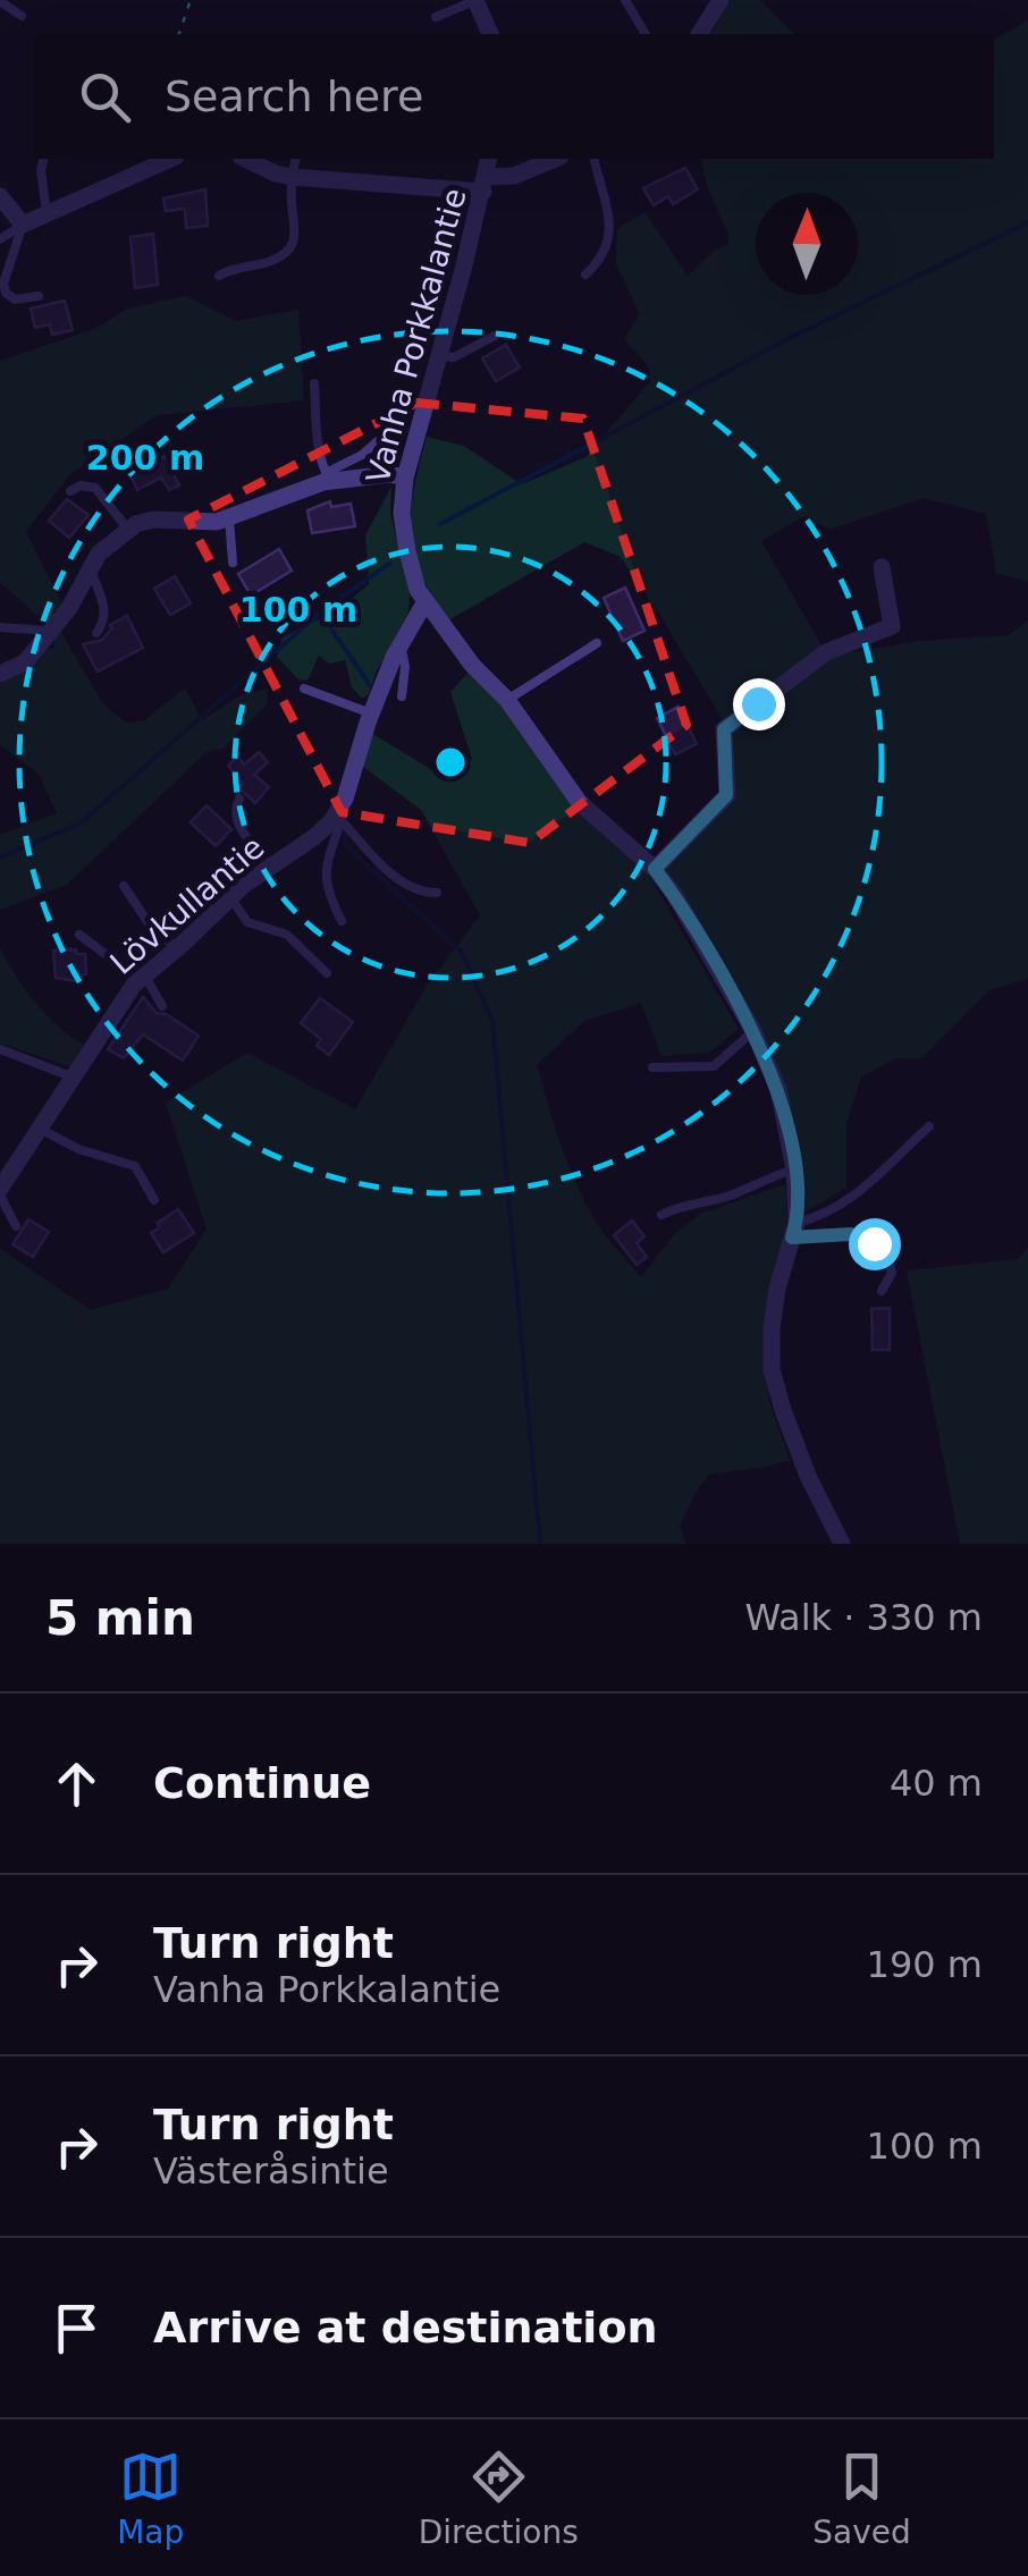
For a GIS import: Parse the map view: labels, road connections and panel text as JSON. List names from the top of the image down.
{
  "streets": {
    "street": ["Vanha Porkkalantie", "Lövkullantie"]
  },
  "crossings": [
    ["Vanha Porkkalantie", "Lövkullantie"]
  ],
  "north": "top",
  "page": {
    "search": "Search here",
    "heading": ["5 min", "Walk · 330 m"],
    "list": [
      ["Continue", "40 m"],
      ["Turn right", "Vanha Porkkalantie", "190 m"],
      ["Turn right", "Västeråsintie", "100 m"],
      "Arrive at destination"
    ],
    "nav": ["Map", "Directions", "Saved"]
  },
  "rings": ["200 m", "100 m"]
}
